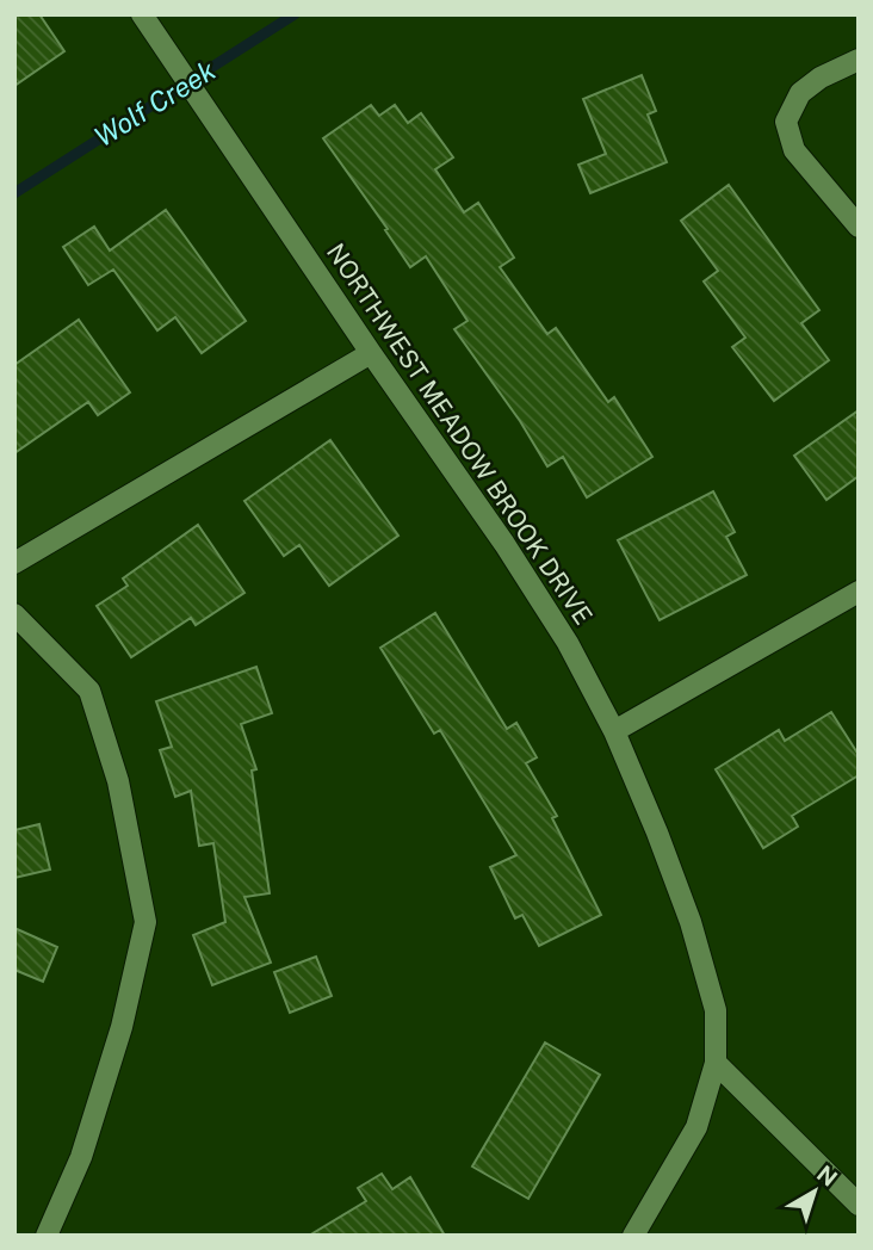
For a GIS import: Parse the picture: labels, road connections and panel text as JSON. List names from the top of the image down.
{
  "streets": {
    "street": ["NORTHWEST MEADOW BROOK DRIVE"]
  },
  "water": ["Wolf Creek"],
  "north": "top right"
}
